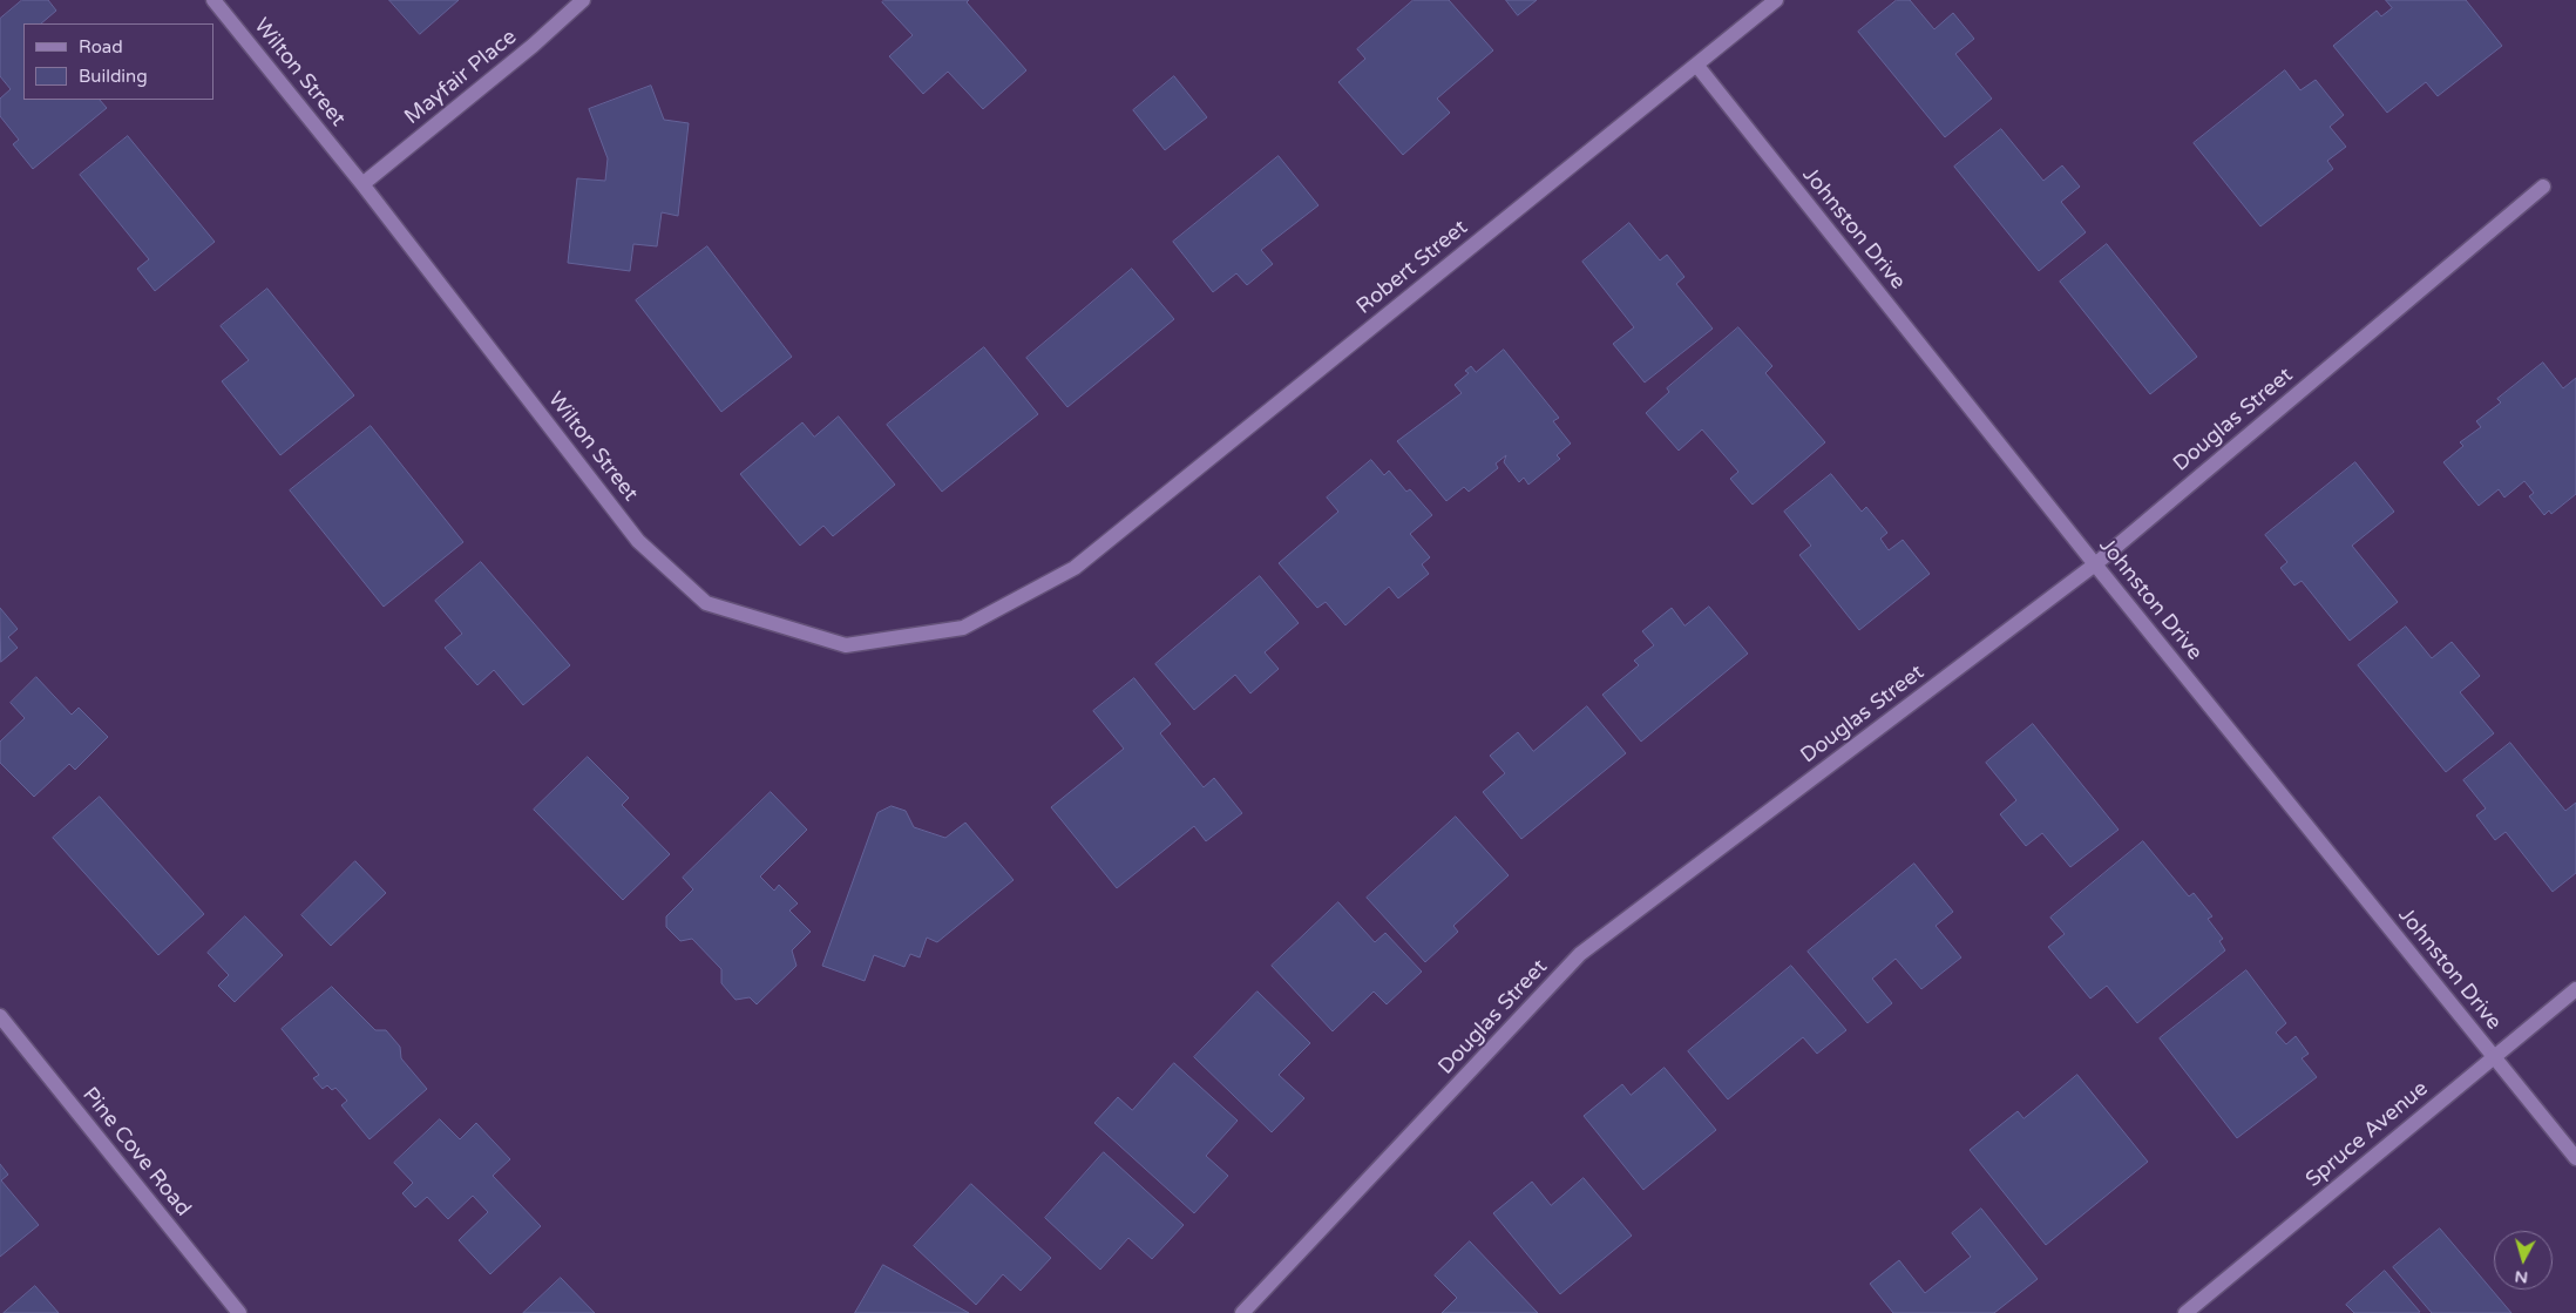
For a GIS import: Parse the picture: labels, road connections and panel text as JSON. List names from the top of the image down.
{
  "streets": {
    "street": [
      "Wilton Street",
      "Mayfair Place",
      "Johnston Drive",
      "Robert Street",
      "Douglas Street",
      "Spruce Avenue",
      "Pine Cove Road"
    ]
  },
  "crossings": [
    ["Wilton Street", "Mayfair Place"],
    ["Wilton Street", "Robert Street"],
    ["Johnston Drive", "Robert Street"],
    ["Johnston Drive", "Douglas Street"],
    ["Johnston Drive", "Spruce Avenue"]
  ],
  "legend": ["Road", "Building"],
  "north": "bottom"
}
